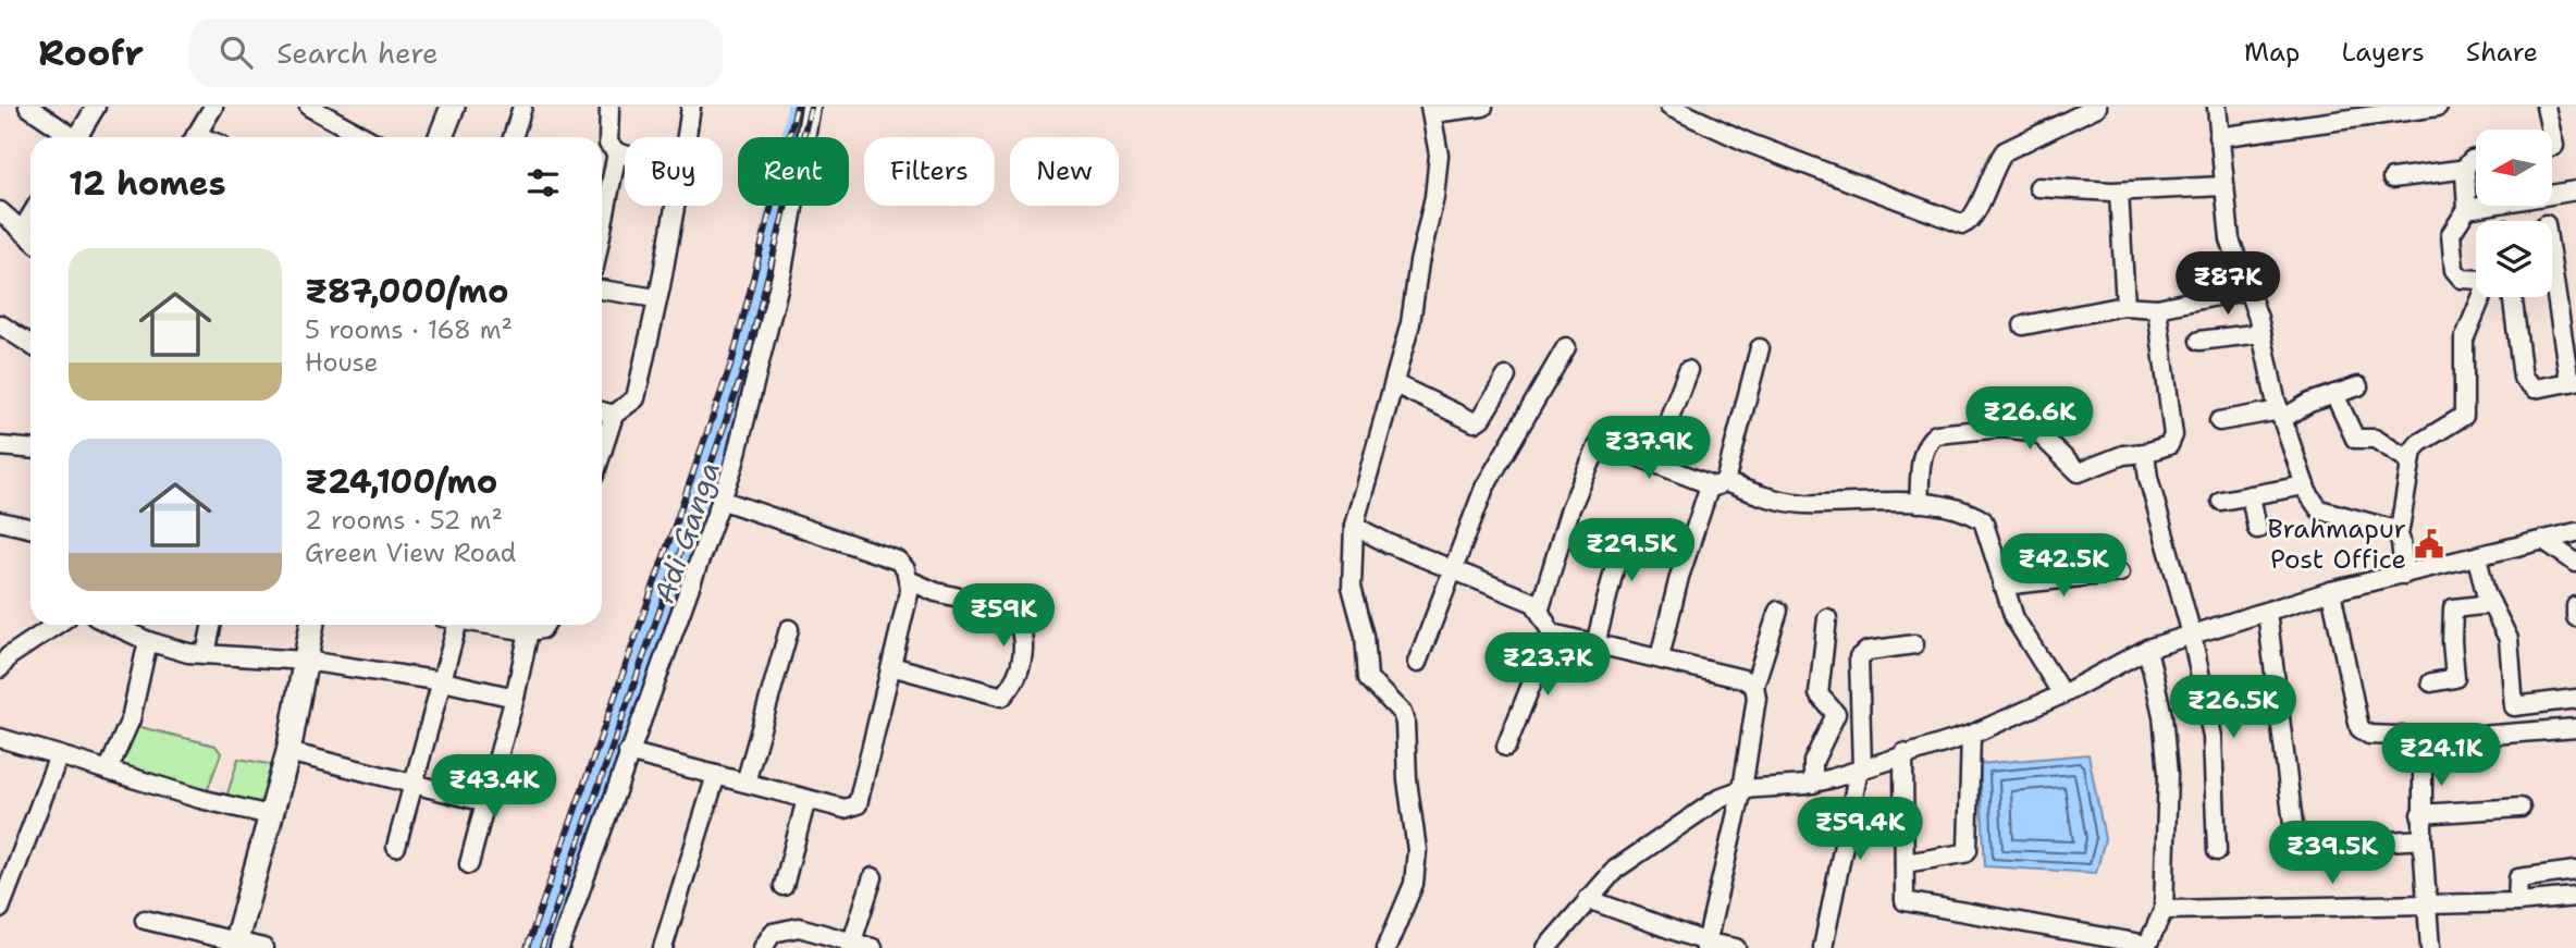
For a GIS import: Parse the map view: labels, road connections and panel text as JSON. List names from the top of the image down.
{
  "water": ["Adi Ganga"],
  "places": {
    "public building": ["Brahmapur Post Office"]
  },
  "north": "left",
  "page": {
    "header": "Roofr",
    "search": "Search here",
    "nav": ["Map", "Layers", "Share"],
    "chip": [
      "Buy",
      "Rent",
      "Filters",
      "New"
    ],
    "heading": "12 homes",
    "list": [
      {
        "name": "₹87,000/mo",
        "note": "5 rooms · 168 m² · House"
      },
      {
        "name": "₹24,100/mo",
        "note": "2 rooms · 52 m² · Green View Road"
      }
    ],
    "price": [
      "₹87K",
      "₹26.6K",
      "₹37.9K",
      "₹29.5K",
      "₹42.5K",
      "₹59K",
      "₹23.7K",
      "₹26.5K",
      "₹24.1K",
      "₹43.4K",
      "₹59.4K",
      "₹39.5K"
    ]
  }
}
